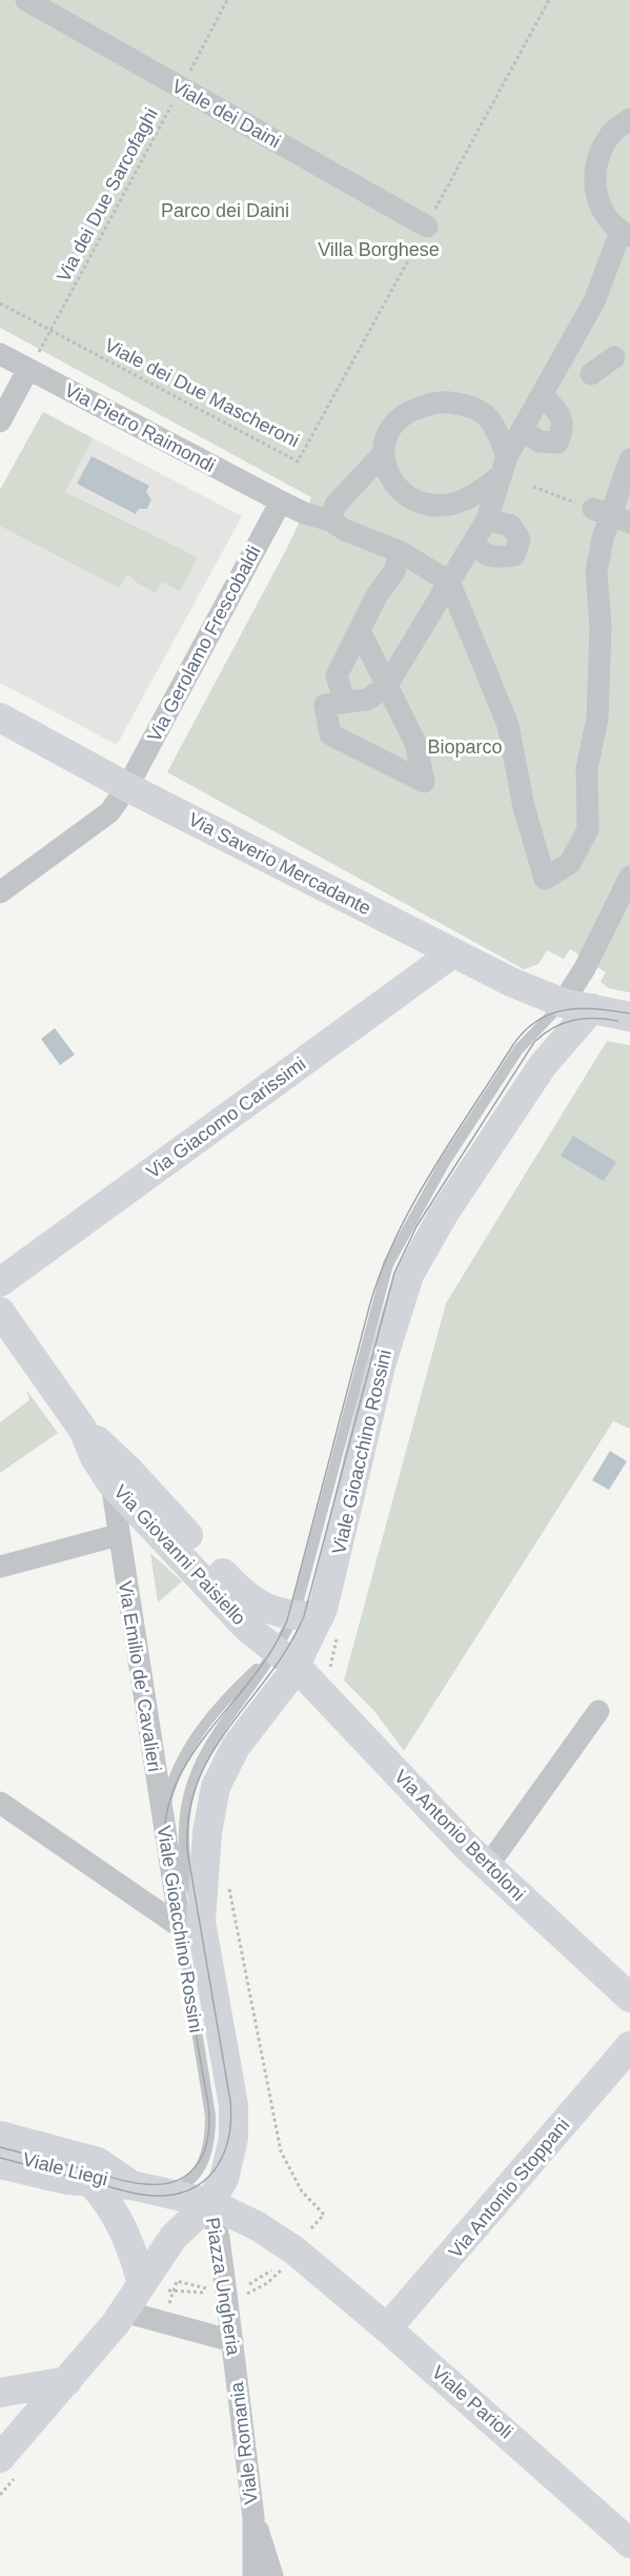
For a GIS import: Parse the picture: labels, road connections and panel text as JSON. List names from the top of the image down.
{
  "streets": {
    "street": [
      "Viale dei Daini",
      "Via Pietro Raimondi",
      "Via Gerolamo Frescobaldi",
      "Via Saverio Mercadante",
      "Via Giacomo Carissimi",
      "Viale Gioacchino Rossini",
      "Via Giovanni Paisiello",
      "Via Emilio de' Cavalieri",
      "Via Antonio Bertoloni",
      "Viale Liegi",
      "Via Antonio Stoppani",
      "Piazza Ungheria",
      "Viale Parioli",
      "Viale Romania"
    ],
    "path": ["Via dei Due Sarcofaghi", "Viale dei Due Mascheroni"]
  },
  "crossings": [
    ["Viale dei Daini", "Via dei Due Sarcofaghi"],
    ["Viale dei Daini", "Viale dei Due Mascheroni"],
    ["Via dei Due Sarcofaghi", "Viale dei Due Mascheroni"],
    ["Via dei Due Sarcofaghi", "Via Pietro Raimondi"],
    ["Via Pietro Raimondi", "Via Gerolamo Frescobaldi"],
    ["Via Gerolamo Frescobaldi", "Via Saverio Mercadante"],
    ["Via Saverio Mercadante", "Via Giacomo Carissimi"],
    ["Via Saverio Mercadante", "Viale Gioacchino Rossini"],
    ["Viale Gioacchino Rossini", "Via Giovanni Paisiello"],
    ["Viale Gioacchino Rossini", "Via Emilio de' Cavalieri"],
    ["Viale Gioacchino Rossini", "Via Antonio Bertoloni"],
    ["Viale Gioacchino Rossini", "Piazza Ungheria"],
    ["Via Giovanni Paisiello", "Via Emilio de' Cavalieri"],
    ["Via Giovanni Paisiello", "Via Antonio Bertoloni"],
    ["Viale Liegi", "Piazza Ungheria"],
    ["Via Antonio Stoppani", "Viale Parioli"],
    ["Piazza Ungheria", "Viale Parioli"],
    ["Piazza Ungheria", "Viale Romania"]
  ],
  "parks": ["Parco dei Daini", "Villa Borghese", "Bioparco"]
}
